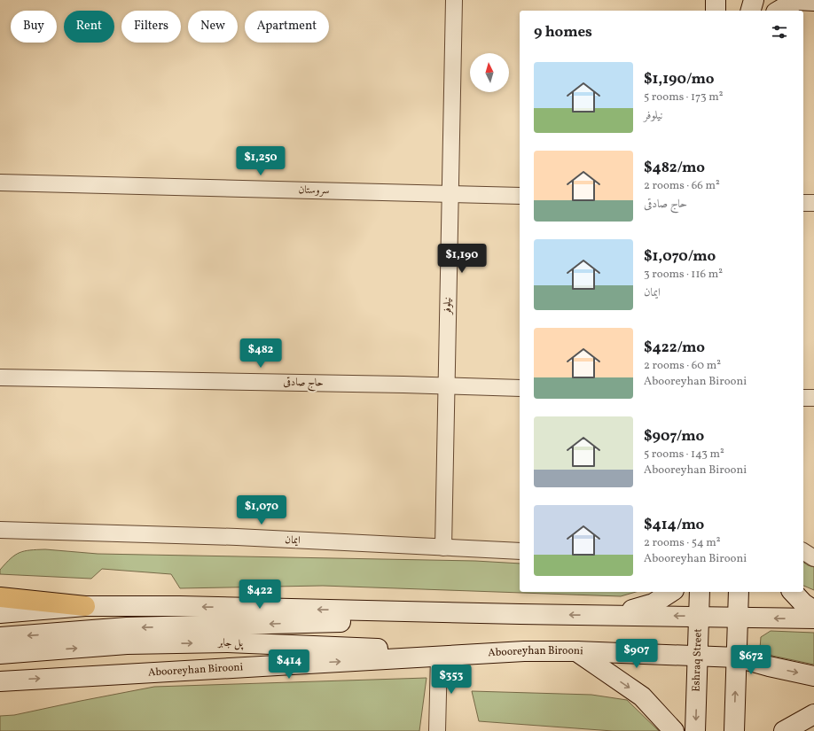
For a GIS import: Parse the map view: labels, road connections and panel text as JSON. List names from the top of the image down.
{
  "streets": {
    "main road": ["پل جابر", "Abooreyhan Birooni", "Eshraq Street"],
    "street": [
      "سروستان",
      "نیلوفر",
      "حاج صادقی",
      "ایمان"
    ]
  },
  "crossings": [
    ["سروستان", "نیلوفر"],
    ["نیلوفر", "حاج صادقی"],
    ["نیلوفر", "ایمان"],
    ["پل جابر", "Abooreyhan Birooni"],
    ["Abooreyhan Birooni", "Eshraq Street"]
  ],
  "north": "top",
  "page": {
    "chip": [
      "Buy",
      "Rent",
      "Filters",
      "New",
      "Apartment"
    ],
    "heading": "9 homes",
    "list": [
      {
        "name": "$1,190/mo",
        "note": "5 rooms · 173 m² · نیلوفر"
      },
      {
        "name": "$482/mo",
        "note": "2 rooms · 66 m² · حاج صادقی"
      },
      {
        "name": "$1,070/mo",
        "note": "3 rooms · 116 m² · ایمان"
      },
      {
        "name": "$422/mo",
        "note": "2 rooms · 60 m² · Abooreyhan Birooni"
      },
      {
        "name": "$907/mo",
        "note": "5 rooms · 143 m² · Abooreyhan Birooni"
      },
      {
        "name": "$414/mo",
        "note": "2 rooms · 54 m² · Abooreyhan Birooni"
      }
    ],
    "price": [
      "$1,250",
      "$1,190",
      "$482",
      "$1,070",
      "$422",
      "$907",
      "$672",
      "$414",
      "$353"
    ]
  }
}
